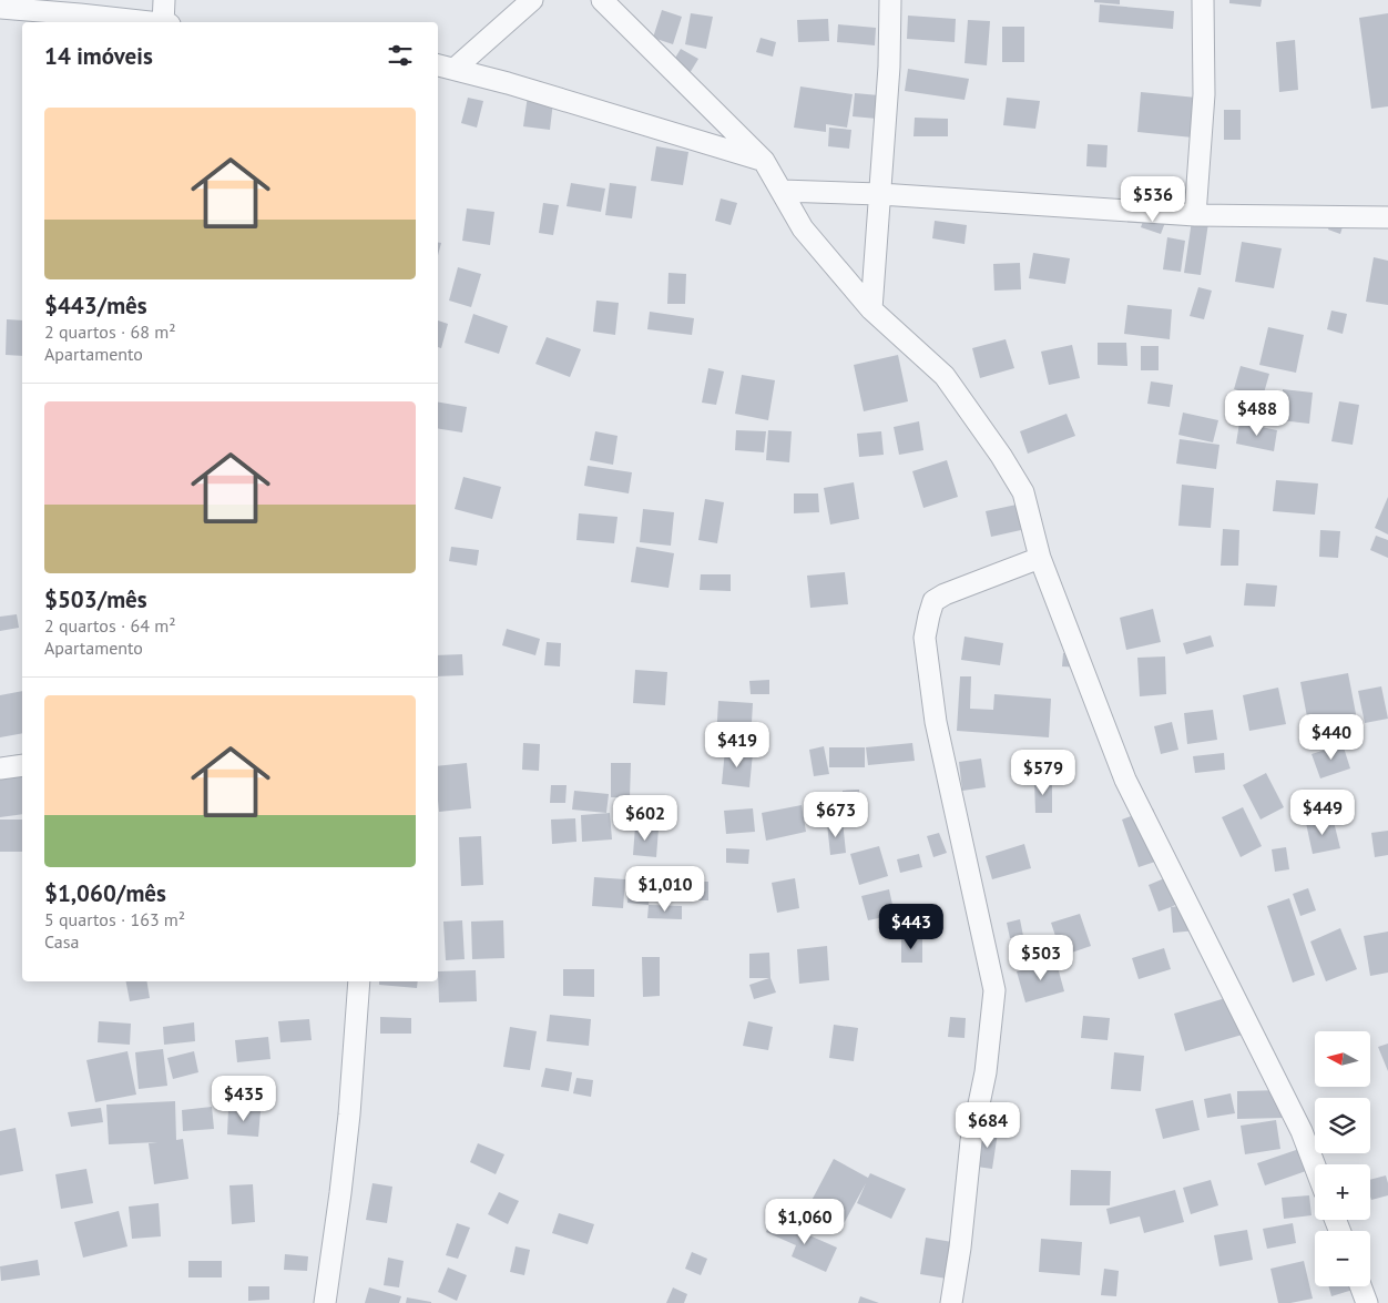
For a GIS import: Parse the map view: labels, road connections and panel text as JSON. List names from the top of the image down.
{
  "north": "left",
  "page": {
    "heading": "14 imóveis",
    "list": [
      {
        "name": "$443/mês",
        "note": "2 quartos · 68 m² · Apartamento"
      },
      {
        "name": "$503/mês",
        "note": "2 quartos · 64 m² · Apartamento"
      },
      {
        "name": "$1,060/mês",
        "note": "5 quartos · 163 m² · Casa"
      }
    ],
    "price": [
      "$536",
      "$488",
      "$440",
      "$419",
      "$579",
      "$449",
      "$673",
      "$602",
      "$1,010",
      "$443",
      "$503",
      "$435",
      "$684",
      "$1,060"
    ],
    "map_buttons": ["+", "−"]
  }
}
